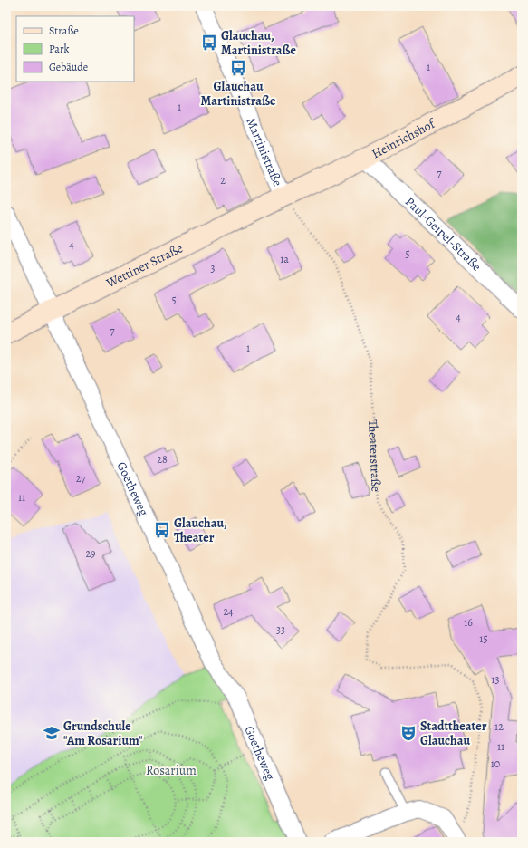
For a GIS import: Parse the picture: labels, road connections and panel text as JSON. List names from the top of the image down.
{
  "streets": {
    "street": [
      "Heinrichshof",
      "Martinistraße",
      "Paul-Geipel-Straße",
      "Wettiner Straße",
      "Goetheweg"
    ],
    "path": ["Theaterstraße"]
  },
  "crossings": [
    ["Heinrichshof", "Martinistraße"],
    ["Heinrichshof", "Paul-Geipel-Straße"],
    ["Heinrichshof", "Wettiner Straße"],
    ["Heinrichshof", "Theaterstraße"],
    ["Martinistraße", "Wettiner Straße"],
    ["Martinistraße", "Theaterstraße"],
    ["Wettiner Straße", "Theaterstraße"],
    ["Wettiner Straße", "Goetheweg"]
  ],
  "parks": ["Rosarium"],
  "places": {
    "bus stop": ["Glauchau, Martinistraße", "Glauchau Martinistraße", "Glauchau, Theater"],
    "school or university": ["Grundschule \"Am Rosarium\""],
    "theatre": ["Stadttheater Glauchau"]
  },
  "house_numbers": [
    "1",
    "1",
    "7",
    "2",
    "4",
    "5",
    "1a",
    "3",
    "5",
    "4",
    "7",
    "1",
    "28",
    "27",
    "11",
    "29",
    "24",
    "16",
    "33",
    "15",
    "13",
    "12",
    "11",
    "10"
  ],
  "legend": ["Straße", "Park", "Gebäude"]
}
